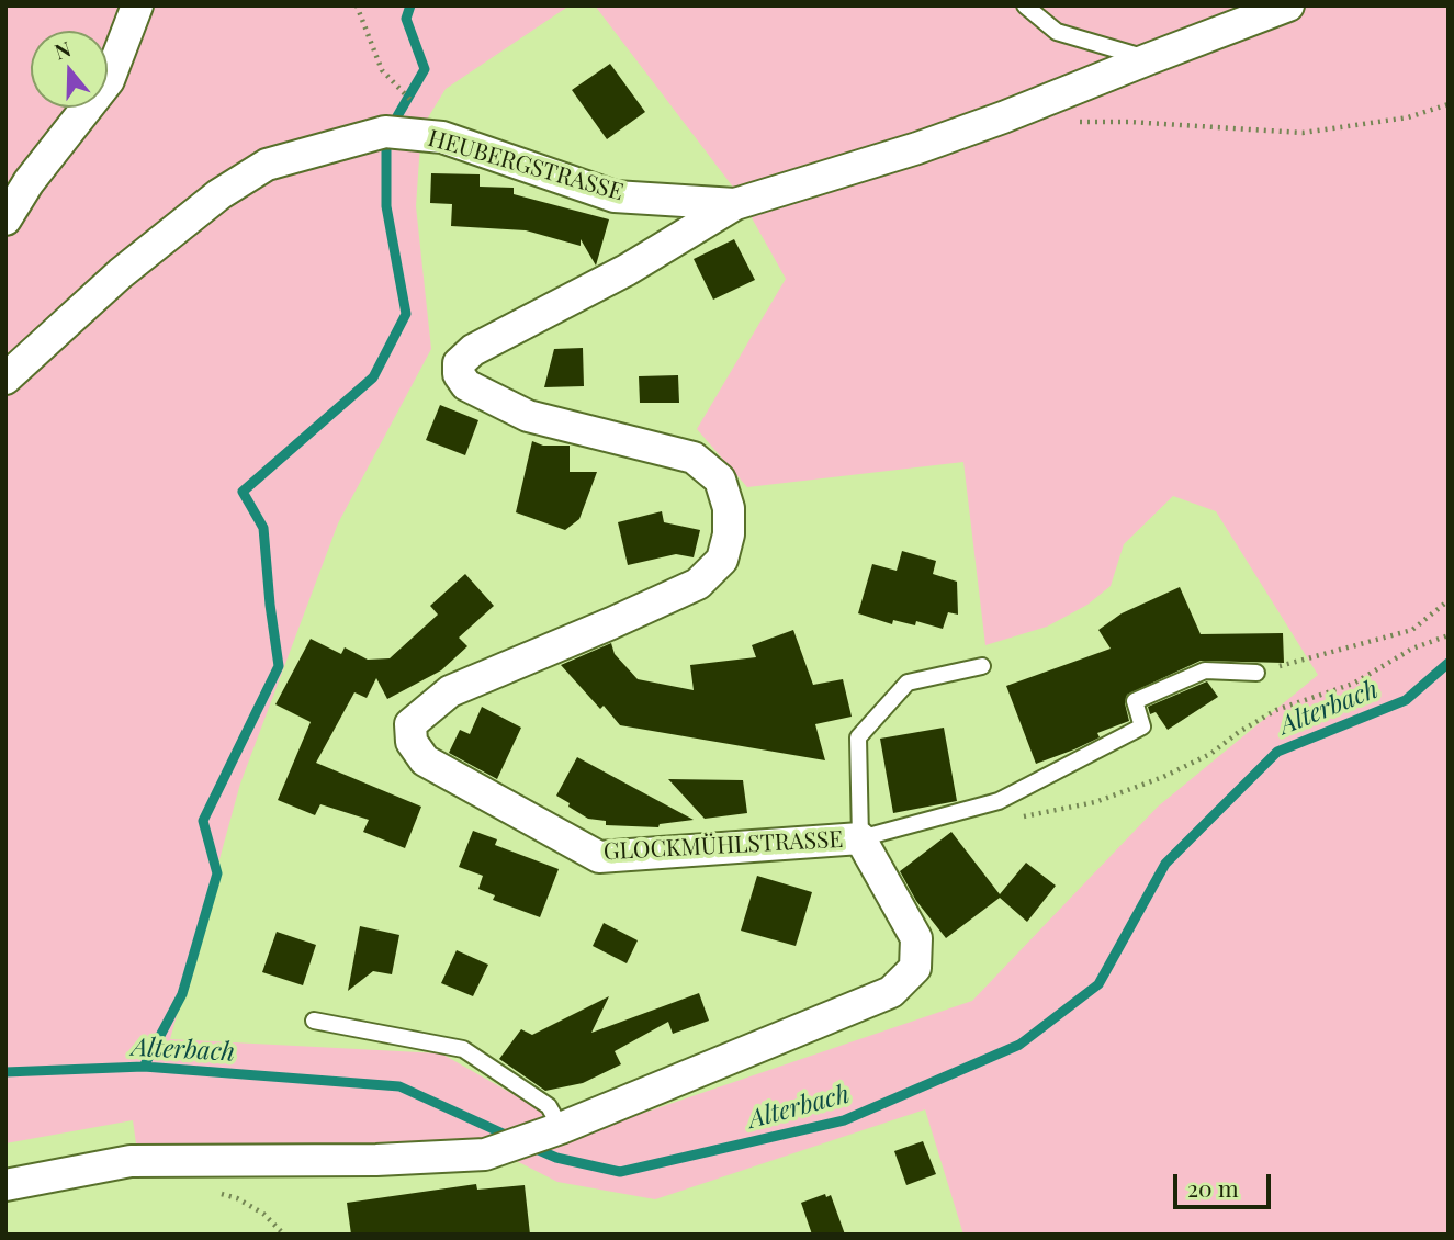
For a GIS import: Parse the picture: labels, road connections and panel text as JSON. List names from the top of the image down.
{
  "streets": {
    "street": ["HEUBERGSTRASSE", "GLOCKMÜHLSTRASSE"]
  },
  "crossings": [
    ["HEUBERGSTRASSE", "GLOCKMÜHLSTRASSE"]
  ],
  "water": ["Alterbach"],
  "scale_bar": "20 m",
  "north": "top"
}
